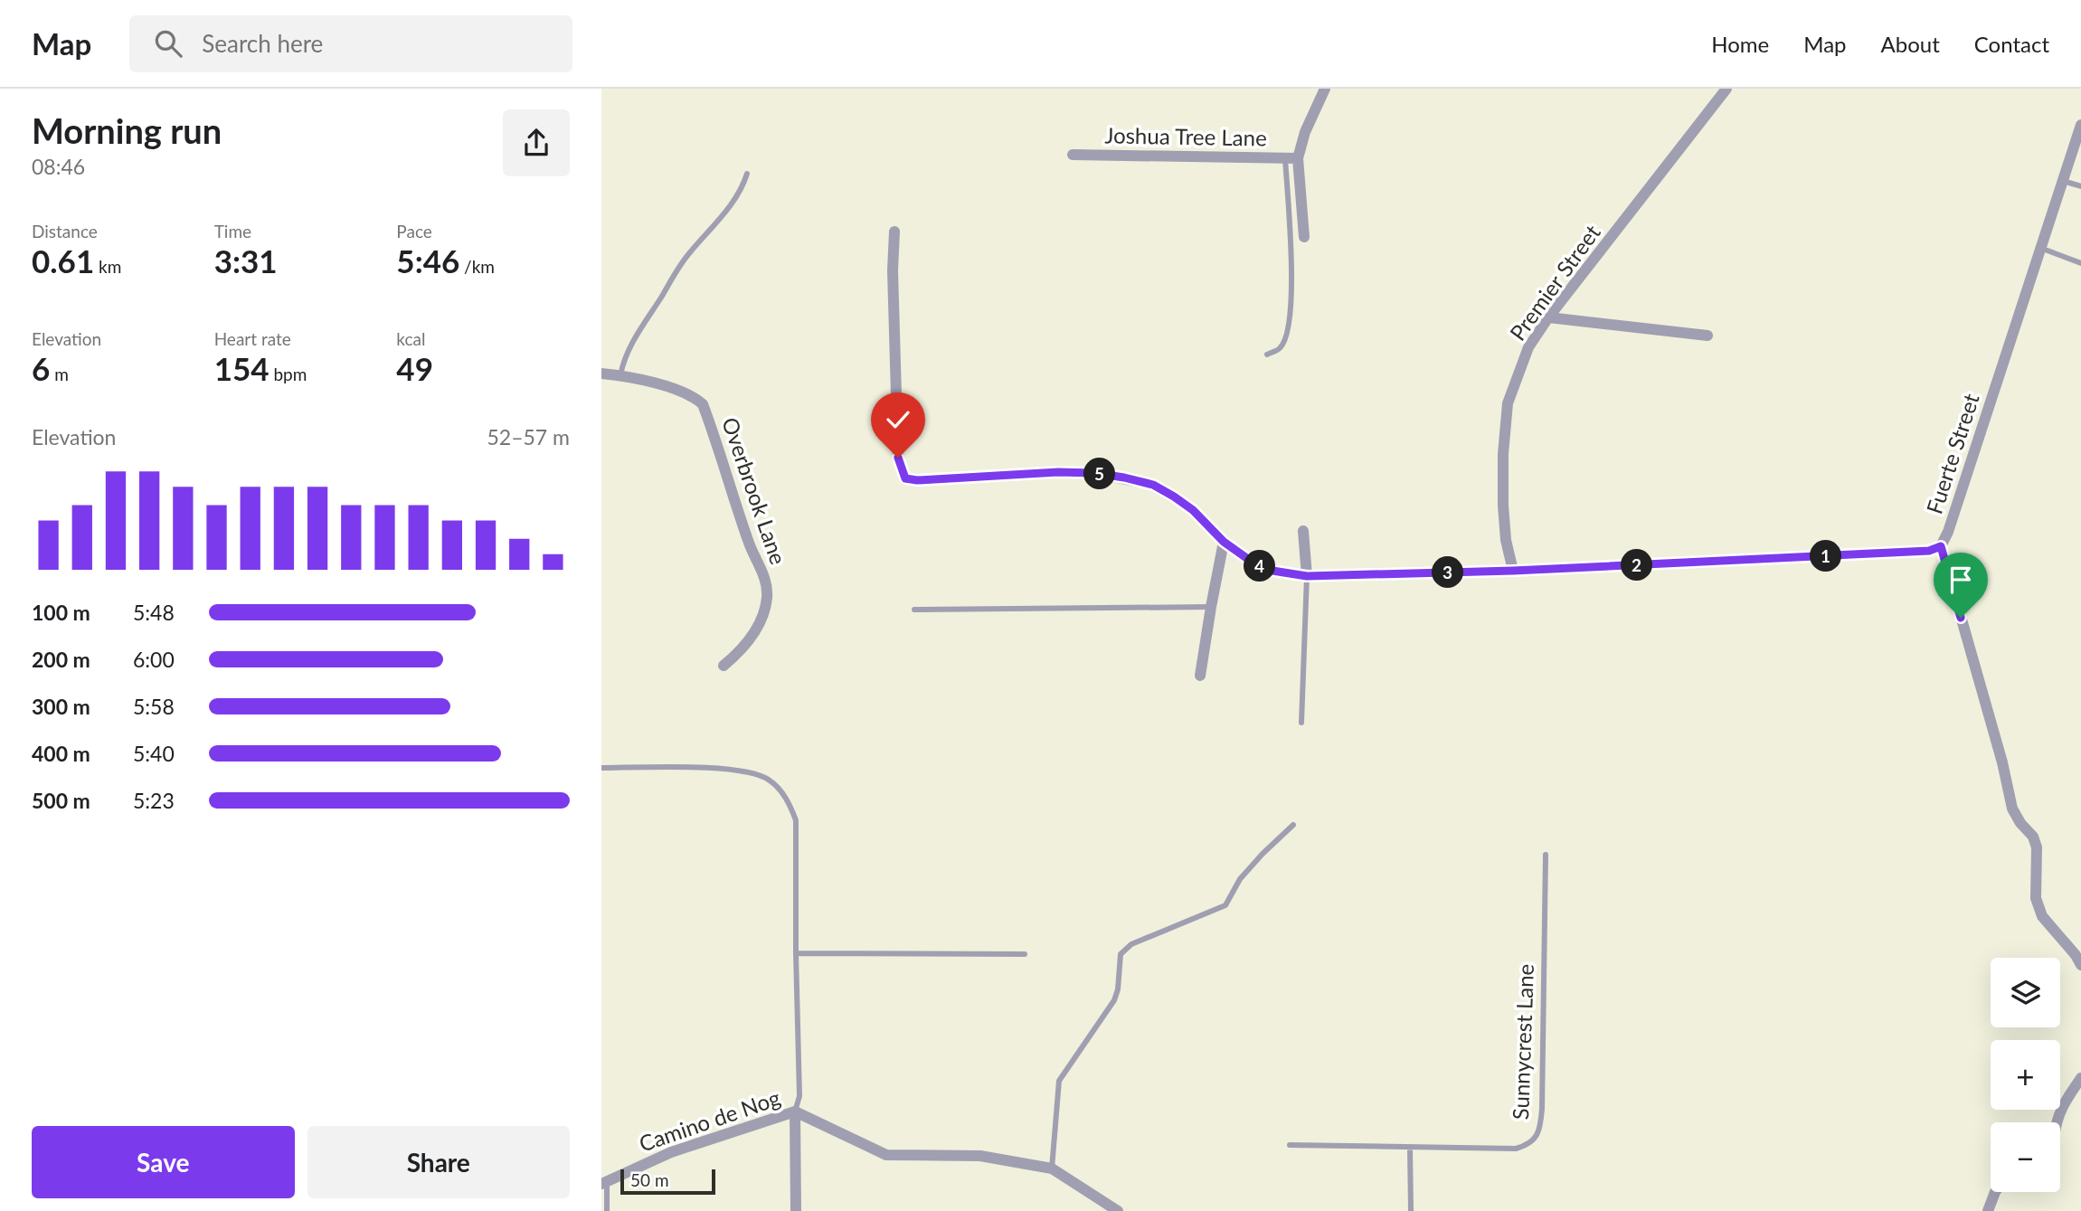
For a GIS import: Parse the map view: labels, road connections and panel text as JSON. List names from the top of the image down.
{
  "streets": {
    "street": [
      "Joshua Tree Lane",
      "Premier Street",
      "Fuerte Street",
      "Overbrook Lane",
      "Camino de Nog"
    ],
    "lane": ["Sunnycrest Lane"]
  },
  "scale_bar": "50 m",
  "page": {
    "header": "Map",
    "search": "Search here",
    "nav": [
      "Home",
      "Map",
      "About",
      "Contact"
    ],
    "heading": ["Morning run", "08:46"],
    "stats": [
      ["Distance", "0.61 km"],
      ["Time", "3:31"],
      ["Pace", "5:46 /km"],
      ["Elevation", "6 m"],
      ["Heart rate", "154 bpm"],
      ["kcal", "49"]
    ],
    "chart": ["Elevation", "52–57 m"],
    "pins": [
      "5",
      "1",
      "2",
      "4",
      "3"
    ],
    "list": [
      {
        "name": "100 m",
        "note": "5:48"
      },
      {
        "name": "200 m",
        "note": "6:00"
      },
      {
        "name": "300 m",
        "note": "5:58"
      },
      {
        "name": "400 m",
        "note": "5:40"
      },
      {
        "name": "500 m",
        "note": "5:23"
      }
    ],
    "map_buttons": ["+", "−"],
    "buttons": ["Save", "Share"],
    "scale": "50 m"
  }
}
